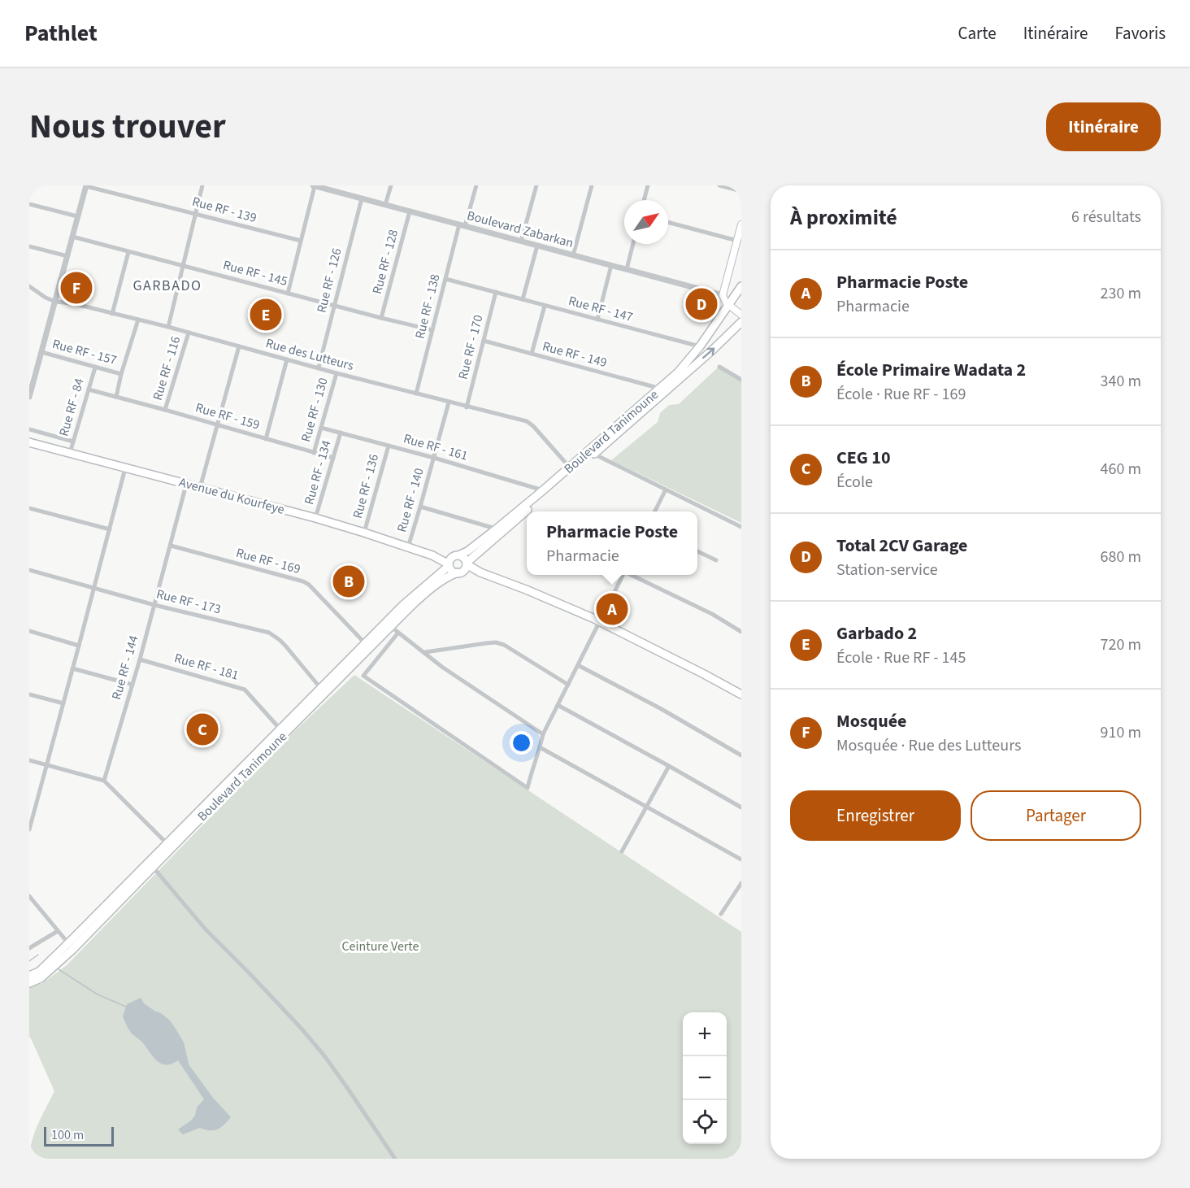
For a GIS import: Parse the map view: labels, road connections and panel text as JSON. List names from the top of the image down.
{
  "streets": {
    "main road": ["Boulevard Tanimoune", "Avenue du Kourfeye"],
    "street": [
      "Rue RF - 139",
      "Boulevard Zabarkan",
      "Rue RF - 128",
      "Rue RF - 145",
      "Rue RF - 126",
      "Rue RF - 138",
      "Rue RF - 147",
      "Rue RF - 170",
      "Rue RF - 157",
      "Rue des Lutteurs",
      "Rue RF - 149",
      "Rue RF - 116",
      "Rue RF - 84",
      "Rue RF - 130",
      "Rue RF - 159",
      "Rue RF - 161",
      "Rue RF - 134",
      "Rue RF - 136",
      "Rue RF - 140",
      "Rue RF - 169",
      "Rue RF - 173",
      "Rue RF - 181",
      "Rue RF - 144"
    ]
  },
  "crossings": [
    ["Boulevard Zabarkan", "Rue RF - 128"],
    ["Boulevard Zabarkan", "Rue RF - 126"],
    ["Boulevard Zabarkan", "Rue RF - 138"],
    ["Rue RF - 128", "Rue RF - 145"],
    ["Rue RF - 145", "Rue RF - 126"],
    ["Rue RF - 145", "Rue RF - 138"],
    ["Rue RF - 126", "Rue des Lutteurs"],
    ["Rue RF - 138", "Rue RF - 147"],
    ["Rue RF - 138", "Rue des Lutteurs"],
    ["Rue RF - 147", "Rue RF - 170"],
    ["Rue RF - 147", "Boulevard Tanimoune"],
    ["Rue RF - 170", "Rue des Lutteurs"],
    ["Rue RF - 170", "Rue RF - 149"],
    ["Rue RF - 157", "Rue RF - 84"],
    ["Rue des Lutteurs", "Rue RF - 116"],
    ["Rue des Lutteurs", "Rue RF - 130"],
    ["Rue des Lutteurs", "Boulevard Tanimoune"],
    ["Rue des Lutteurs", "Rue RF - 140"],
    ["Rue RF - 149", "Boulevard Tanimoune"],
    ["Rue RF - 116", "Rue RF - 159"],
    ["Rue RF - 84", "Rue RF - 159"],
    ["Rue RF - 84", "Avenue du Kourfeye"],
    ["Rue RF - 130", "Rue RF - 159"],
    ["Rue RF - 130", "Rue RF - 161"],
    ["Rue RF - 159", "Rue RF - 134"],
    ["Boulevard Tanimoune", "Rue RF - 161"],
    ["Boulevard Tanimoune", "Avenue du Kourfeye"],
    ["Boulevard Tanimoune", "Rue RF - 169"],
    ["Boulevard Tanimoune", "Rue RF - 173"],
    ["Boulevard Tanimoune", "Rue RF - 181"],
    ["Rue RF - 161", "Rue RF - 134"],
    ["Rue RF - 161", "Rue RF - 136"],
    ["Rue RF - 161", "Rue RF - 140"],
    ["Rue RF - 134", "Avenue du Kourfeye"],
    ["Rue RF - 136", "Avenue du Kourfeye"],
    ["Avenue du Kourfeye", "Rue RF - 140"],
    ["Avenue du Kourfeye", "Rue RF - 144"],
    ["Rue RF - 169", "Rue RF - 144"],
    ["Rue RF - 173", "Rue RF - 144"],
    ["Rue RF - 181", "Rue RF - 144"]
  ],
  "districts": ["GARBADO"],
  "parks": ["Ceinture Verte"],
  "scale_bar": "100 m",
  "north": "top right",
  "page": {
    "header": "Pathlet",
    "nav": ["Carte", "Itinéraire", "Favoris"],
    "title": "Nous trouver",
    "buttons": [
      "Itinéraire",
      ["Enregistrer", "Partager"]
    ],
    "heading": ["À proximité", "6 résultats"],
    "list": [
      {
        "mark": "A",
        "name": "Pharmacie Poste",
        "note": "Pharmacie",
        "value": "230 m"
      },
      {
        "mark": "B",
        "name": "École Primaire Wadata 2",
        "note": "École · Rue RF - 169",
        "value": "340 m"
      },
      {
        "mark": "C",
        "name": "CEG 10",
        "note": "École",
        "value": "460 m"
      },
      {
        "mark": "D",
        "name": "Total 2CV Garage",
        "note": "Station-service",
        "value": "680 m"
      },
      {
        "mark": "E",
        "name": "Garbado 2",
        "note": "École · Rue RF - 145",
        "value": "720 m"
      },
      {
        "mark": "F",
        "name": "Mosquée",
        "note": "Mosquée · Rue des Lutteurs",
        "value": "910 m"
      }
    ],
    "pins": [
      "F",
      "D",
      "E",
      "B",
      "A",
      "C"
    ],
    "popup": ["Pharmacie Poste", "Pharmacie"],
    "map_buttons": ["+", "−"],
    "scale": "100 m"
  }
}
